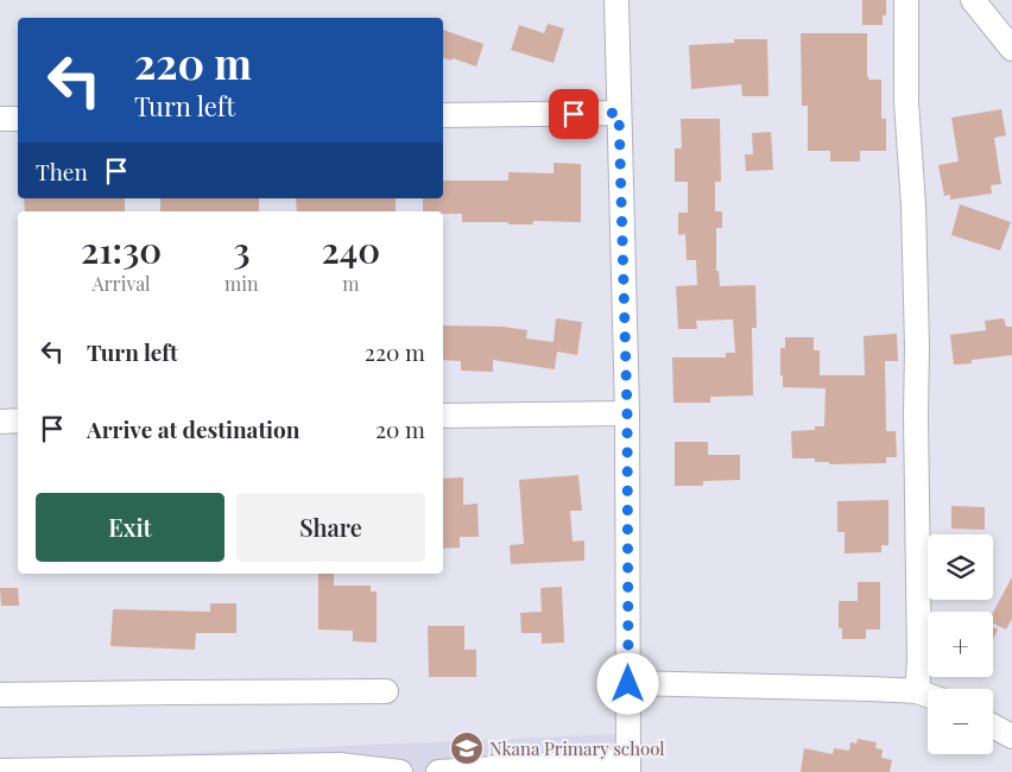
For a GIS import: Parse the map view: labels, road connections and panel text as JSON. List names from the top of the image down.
{
  "places": {
    "school or university": ["Nkana Primary school"]
  },
  "page": {
    "turn": ["220 m", "Turn left"],
    "then": "Then",
    "eta": [
      "21:30",
      "Arrival",
      "3",
      "min",
      "240",
      "m"
    ],
    "list": [
      {
        "name": "Turn left",
        "value": "220 m"
      },
      {
        "name": "Arrive at destination",
        "value": "20 m"
      }
    ],
    "buttons": ["Exit", "Share"],
    "map_buttons": ["+", "−"]
  }
}
